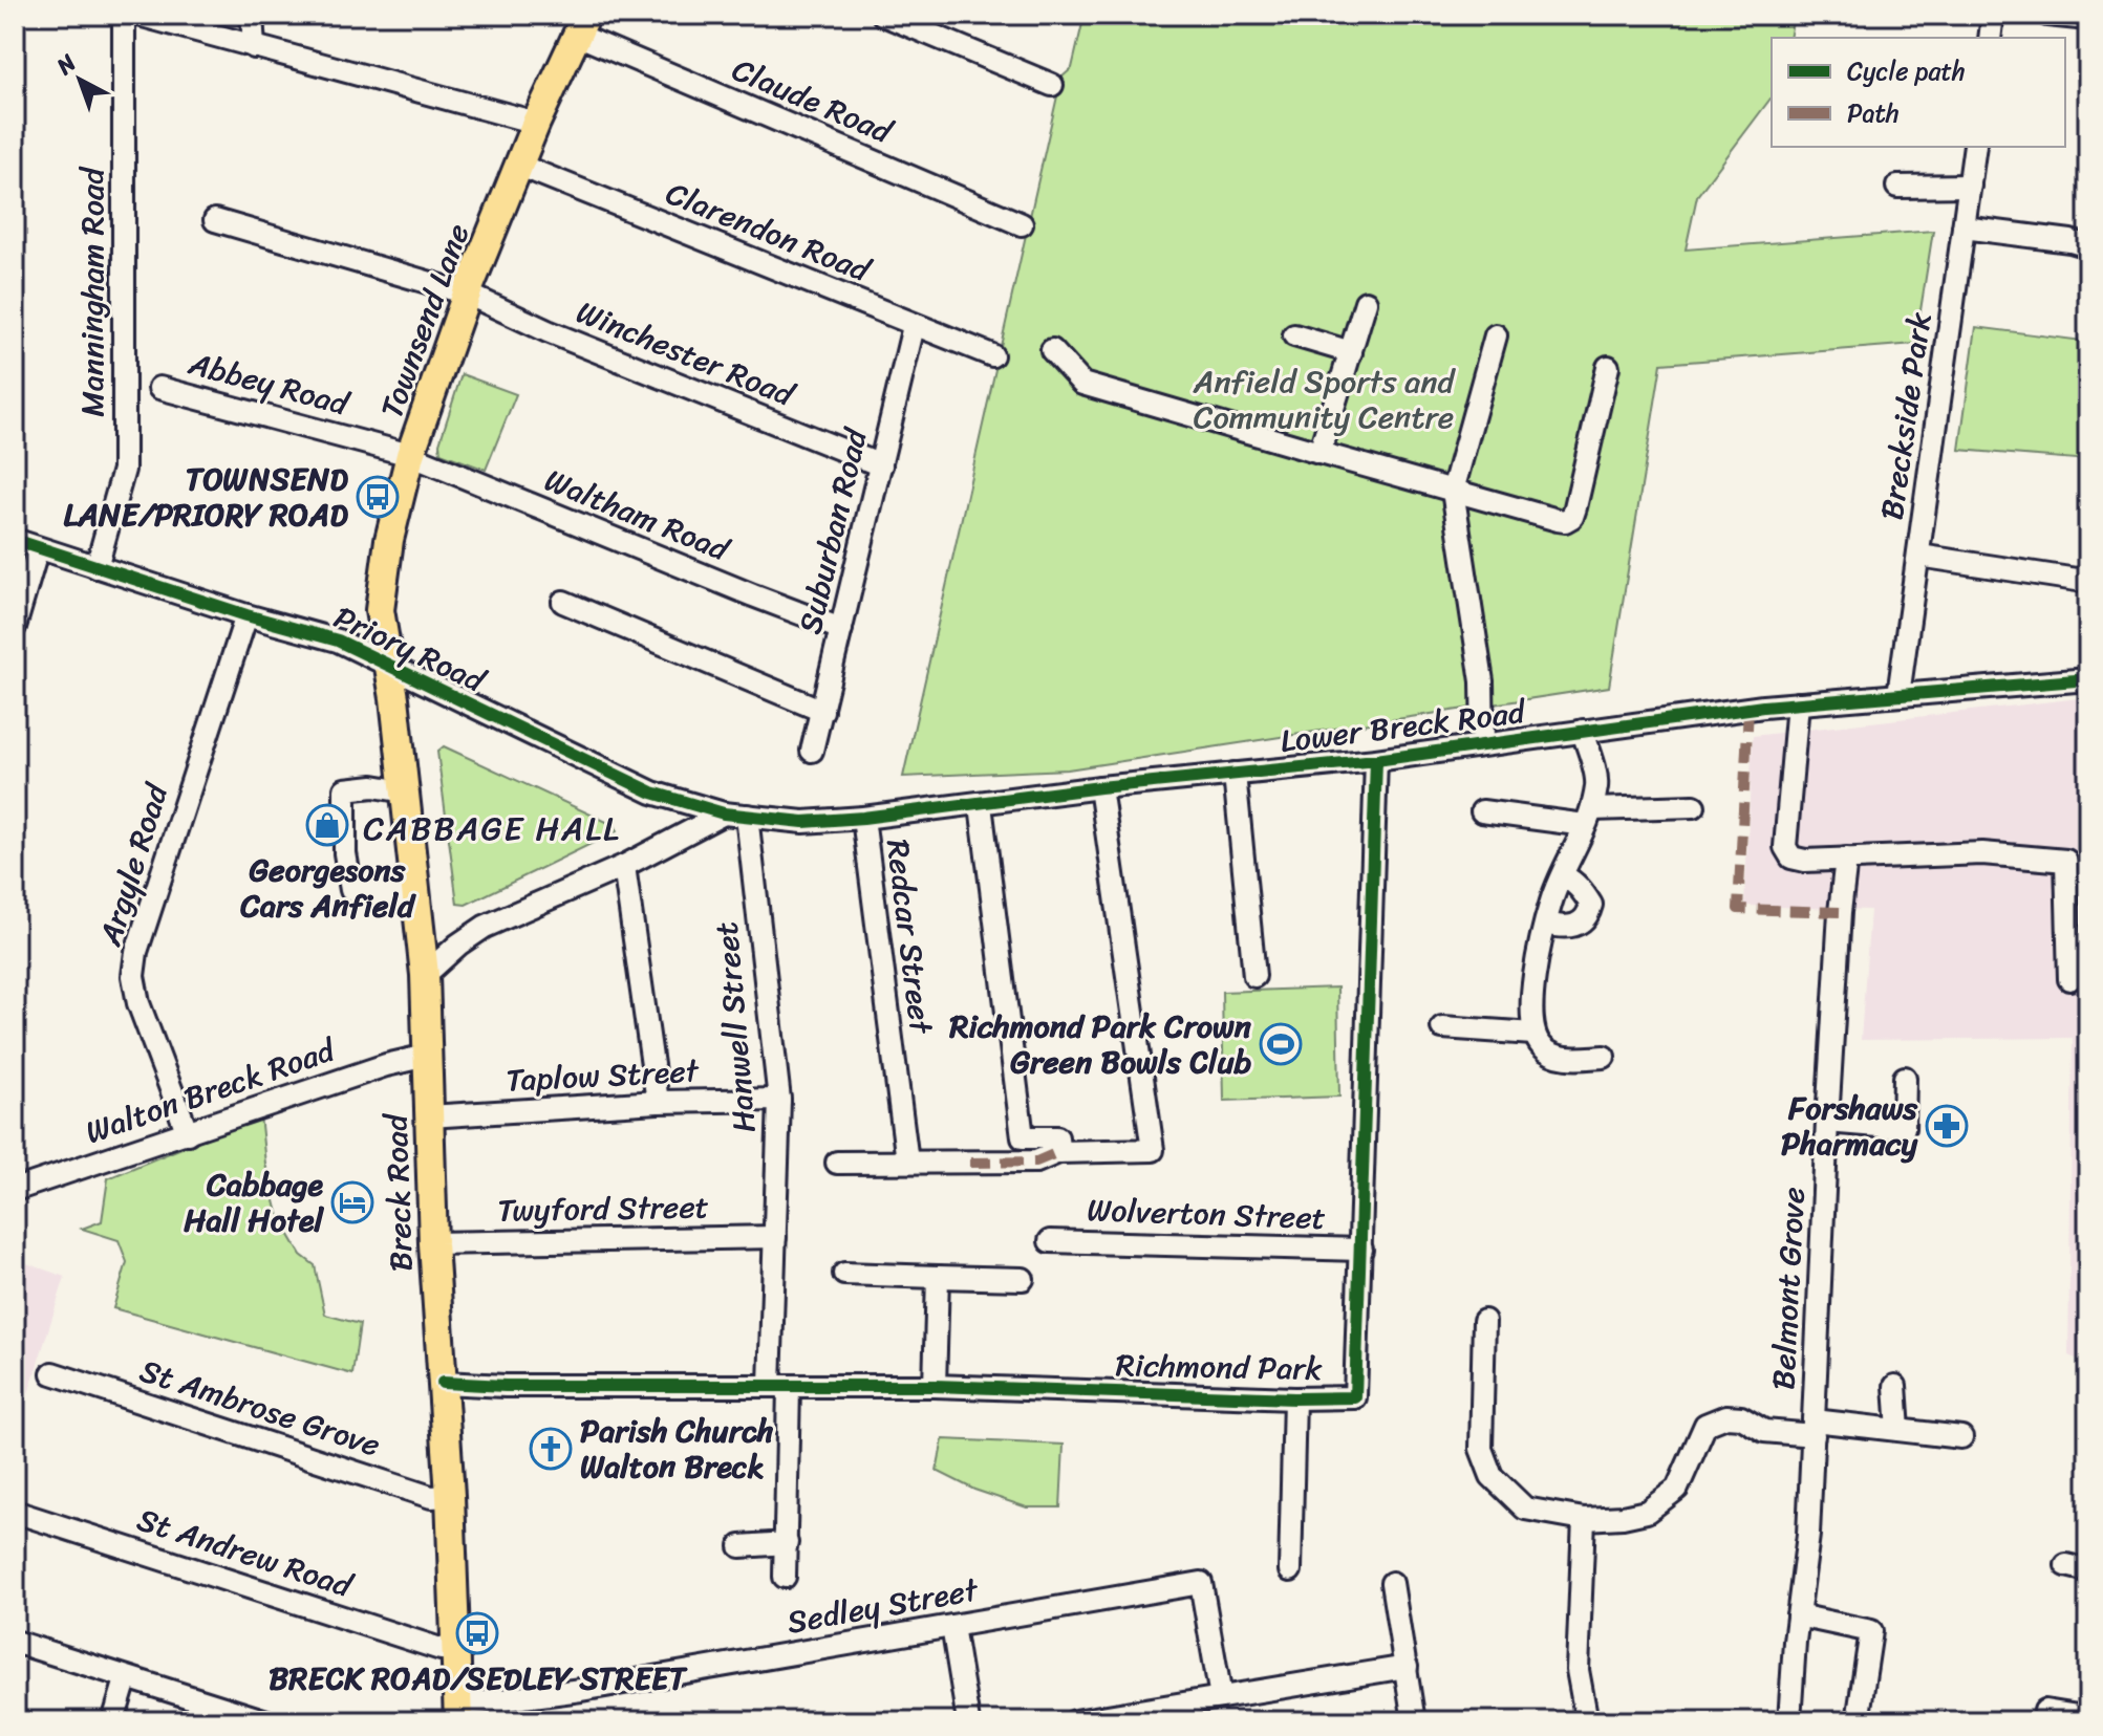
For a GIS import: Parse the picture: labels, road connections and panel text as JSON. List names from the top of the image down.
{
  "streets": {
    "main road": ["Townsend Lane", "Breck Road"],
    "street": [
      "Claude Road",
      "Clarendon Road",
      "Manningham Road",
      "Winchester Road",
      "Abbey Road",
      "Breckside Park",
      "Waltham Road",
      "Suburban Road",
      "Priory Road",
      "Lower Breck Road",
      "Argyle Road",
      "Redcar Street",
      "Hanwell Street",
      "Taplow Street",
      "Walton Breck Road",
      "Twyford Street",
      "Wolverton Street",
      "Belmont Grove",
      "Richmond Park",
      "St Ambrose Grove",
      "St Andrew Road",
      "Sedley Street"
    ]
  },
  "crossings": [
    ["Claude Road", "Townsend Lane"],
    ["Clarendon Road", "Townsend Lane"],
    ["Clarendon Road", "Suburban Road"],
    ["Manningham Road", "Priory Road"],
    ["Townsend Lane", "Winchester Road"],
    ["Townsend Lane", "Abbey Road"],
    ["Townsend Lane", "Waltham Road"],
    ["Townsend Lane", "Priory Road"],
    ["Townsend Lane", "Breck Road"],
    ["Winchester Road", "Suburban Road"],
    ["Abbey Road", "Waltham Road"],
    ["Breckside Park", "Lower Breck Road"],
    ["Waltham Road", "Suburban Road"],
    ["Priory Road", "Lower Breck Road"],
    ["Priory Road", "Argyle Road"],
    ["Priory Road", "Breck Road"],
    ["Lower Breck Road", "Redcar Street"],
    ["Lower Breck Road", "Hanwell Street"],
    ["Lower Breck Road", "Richmond Park"],
    ["Argyle Road", "Walton Breck Road"],
    ["Hanwell Street", "Taplow Street"],
    ["Hanwell Street", "Twyford Street"],
    ["Hanwell Street", "Richmond Park"],
    ["Taplow Street", "Breck Road"],
    ["Walton Breck Road", "Breck Road"],
    ["Breck Road", "Twyford Street"],
    ["Breck Road", "Richmond Park"],
    ["Breck Road", "St Ambrose Grove"],
    ["Breck Road", "St Andrew Road"],
    ["Breck Road", "Sedley Street"],
    ["Wolverton Street", "Richmond Park"]
  ],
  "districts": ["CABBAGE HALL"],
  "parks": ["Anfield Sports and Community Centre"],
  "places": {
    "bus stop": ["TOWNSEND LANE/PRIORY ROAD", "BRECK ROAD/SEDLEY STREET"],
    "shop": ["Georgesons Cars Anfield"],
    "sports": ["Richmond Park Crown Green Bowls Club"],
    "pharmacy": ["Forshaws Pharmacy"],
    "hotel": ["Cabbage Hall Hotel"],
    "church": ["Parish Church Walton Breck"]
  },
  "legend": ["Cycle path", "Path"],
  "north": "top left"
}
